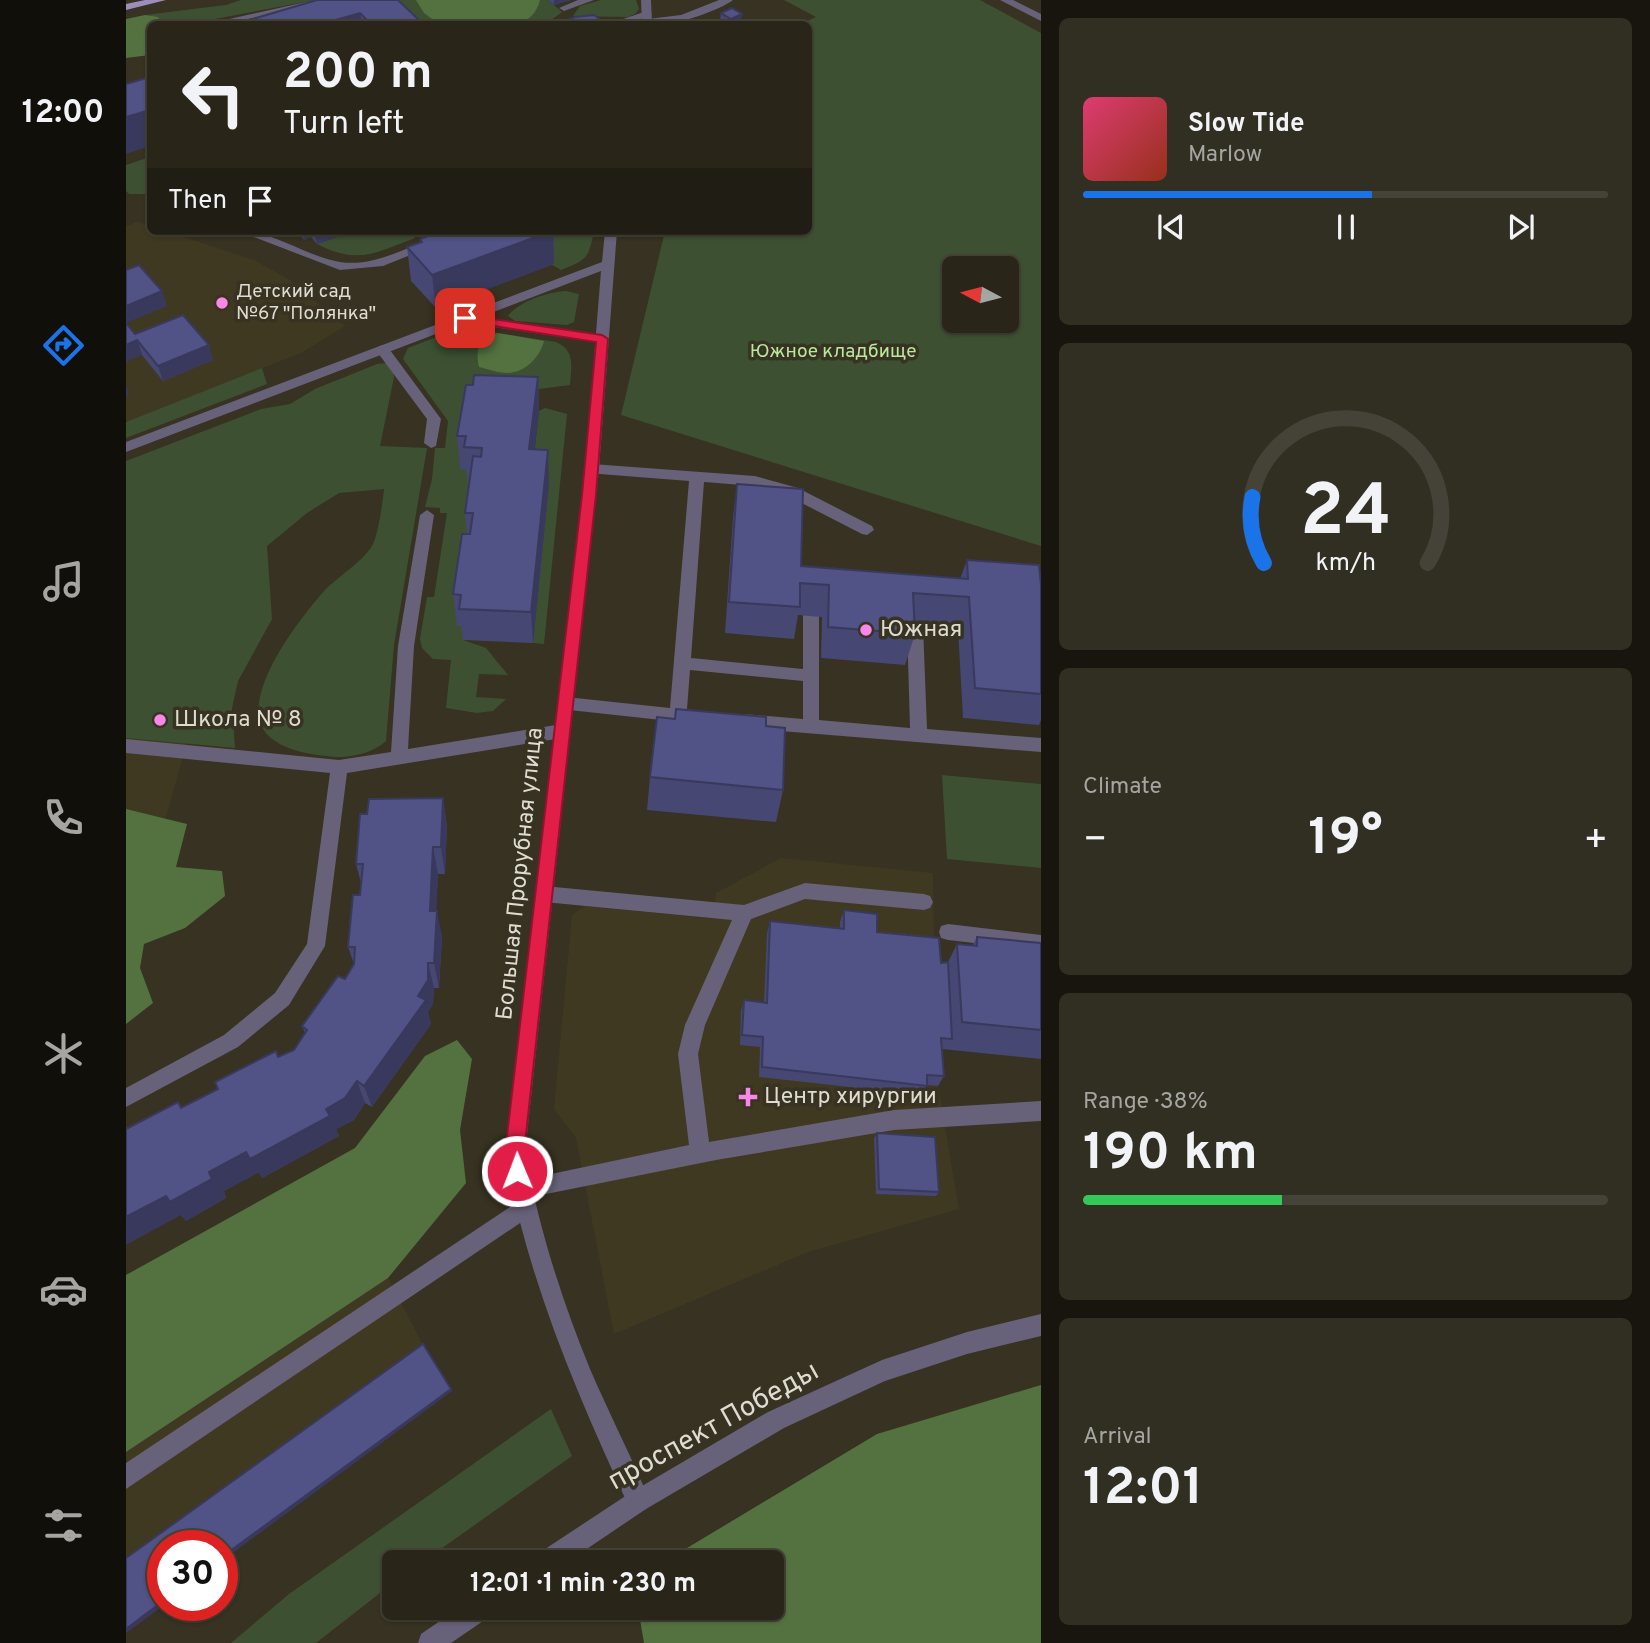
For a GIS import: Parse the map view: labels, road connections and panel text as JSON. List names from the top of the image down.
{
  "streets": {
    "street": ["Большая Прорубная улица", "проспект Победы"]
  },
  "crossings": [
    ["Большая Прорубная улица", "проспект Победы"]
  ],
  "parks": ["Южное кладбище"],
  "places": {
    "other": ["Детский сад №67 \"Полянка\"", "Южная", "Школа № 8"],
    "health": ["Центр хирургии"]
  },
  "north": "left",
  "page": {
    "tabs": "12:00",
    "turn": ["200 m", "Turn left"],
    "song": ["Slow Tide", "Marlow"],
    "then": "Then",
    "tile": [
      "Climate",
      ["Range · 38%", "190 km"],
      ["Arrival", "12:01"]
    ],
    "heat": ["−", "19°", "+"],
    "limit": "30",
    "trip": "12:01 · 1 min · 230 m",
    "gauge": ["24", "km/h"]
  }
}
